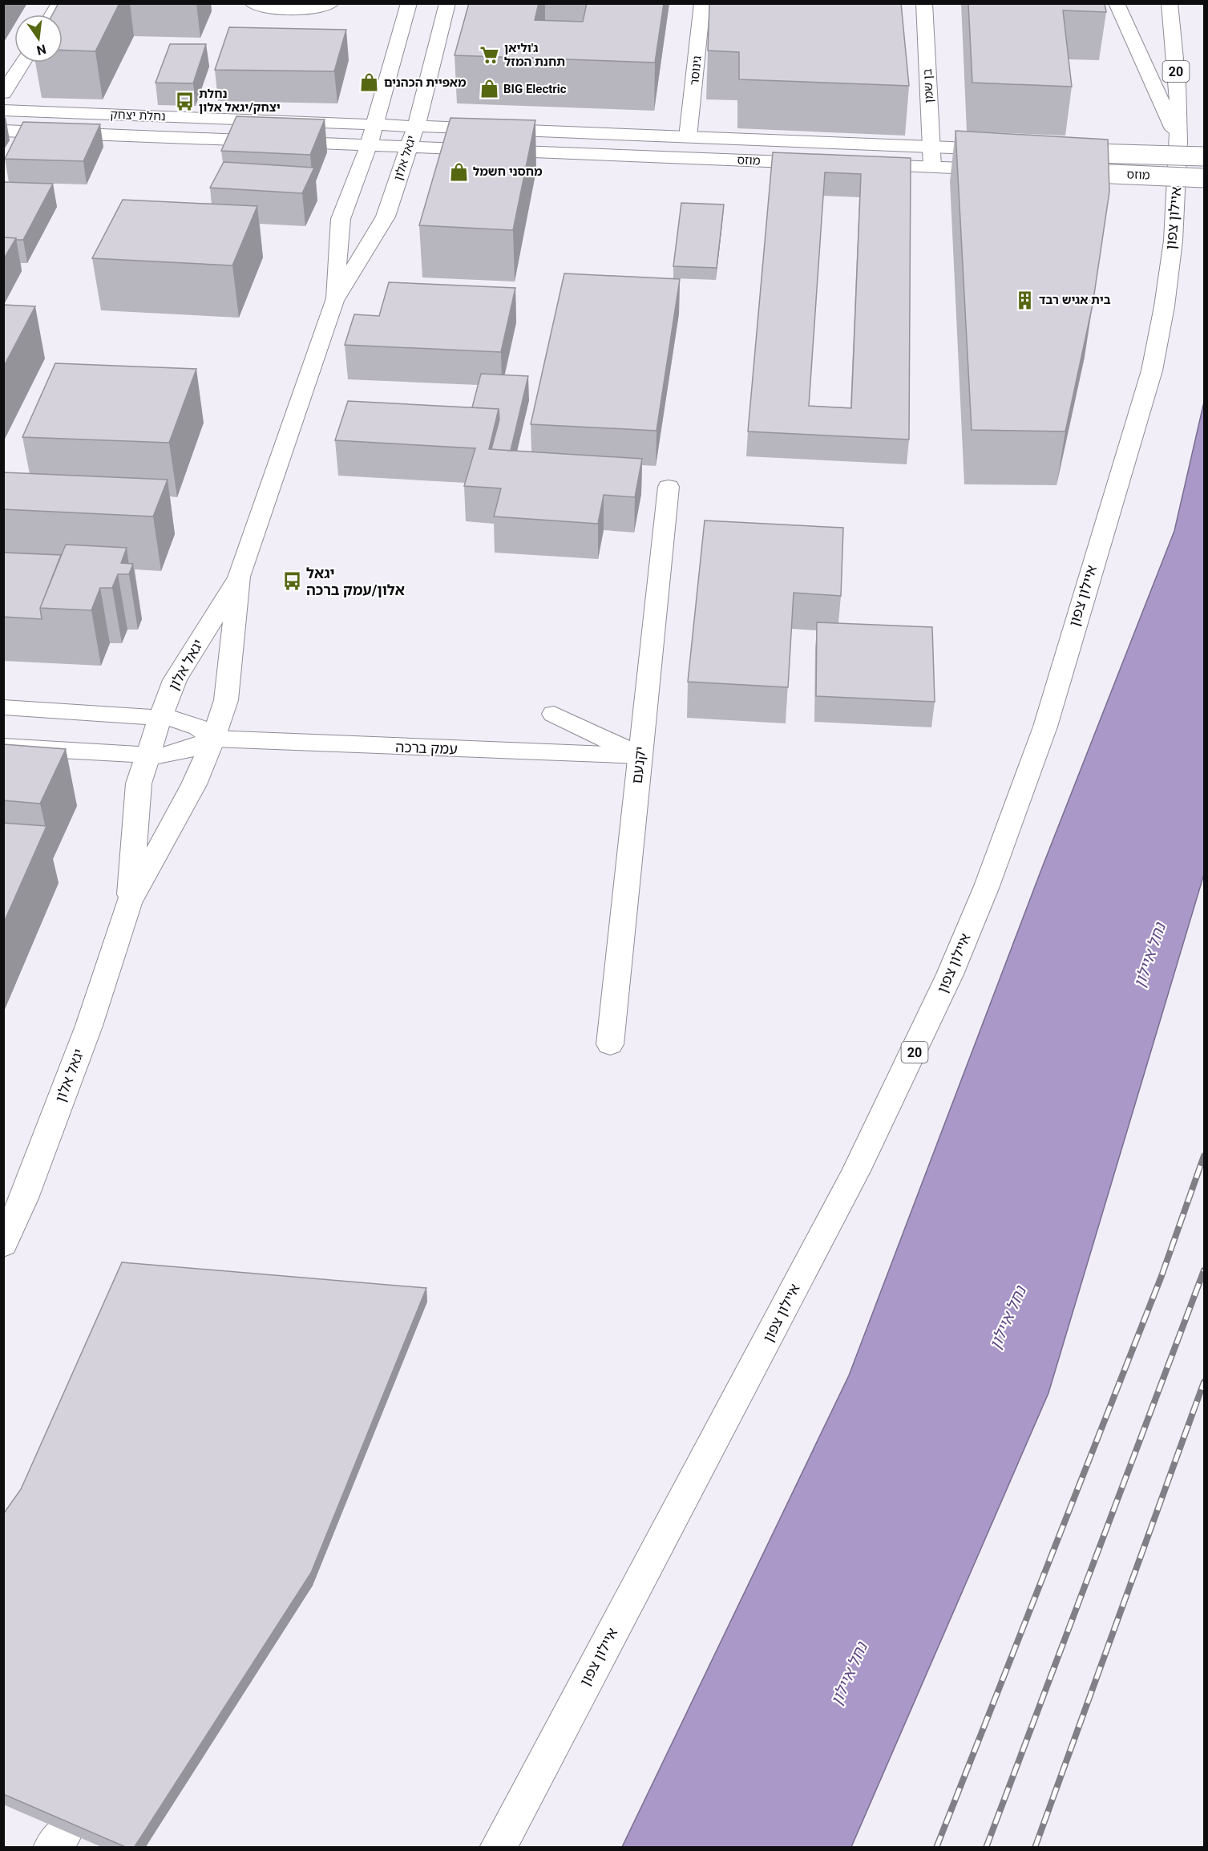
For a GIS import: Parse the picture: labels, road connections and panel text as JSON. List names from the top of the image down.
{
  "streets": {
    "main road": [
      "גינוסר",
      "20",
      "בן שמן",
      "נחלת יצחק",
      "יגאל אלון",
      "מוזס",
      "איילון צפון",
      "עמק ברכה",
      "יקנעם"
    ]
  },
  "crossings": [
    ["גינוסר", "מוזס"],
    ["בן שמן", "מוזס"],
    ["נחלת יצחק", "יגאל אלון"],
    ["נחלת יצחק", "מוזס"],
    ["יגאל אלון", "מוזס"],
    ["יגאל אלון", "עמק ברכה"],
    ["עמק ברכה", "יקנעם"]
  ],
  "water": ["נחל איילון"],
  "places": {
    "supermarket": ["ג'וליאן תחנת המזל"],
    "shop": ["מאפיית הכהנים", "BIG Electric", "מחסני חשמל"],
    "bus stop": ["נחלת יצחק/יגאל אלון", "יגאל אלון/עמק ברכה"],
    "building": ["בית אגיש רבד"]
  },
  "north": "bottom"
}
